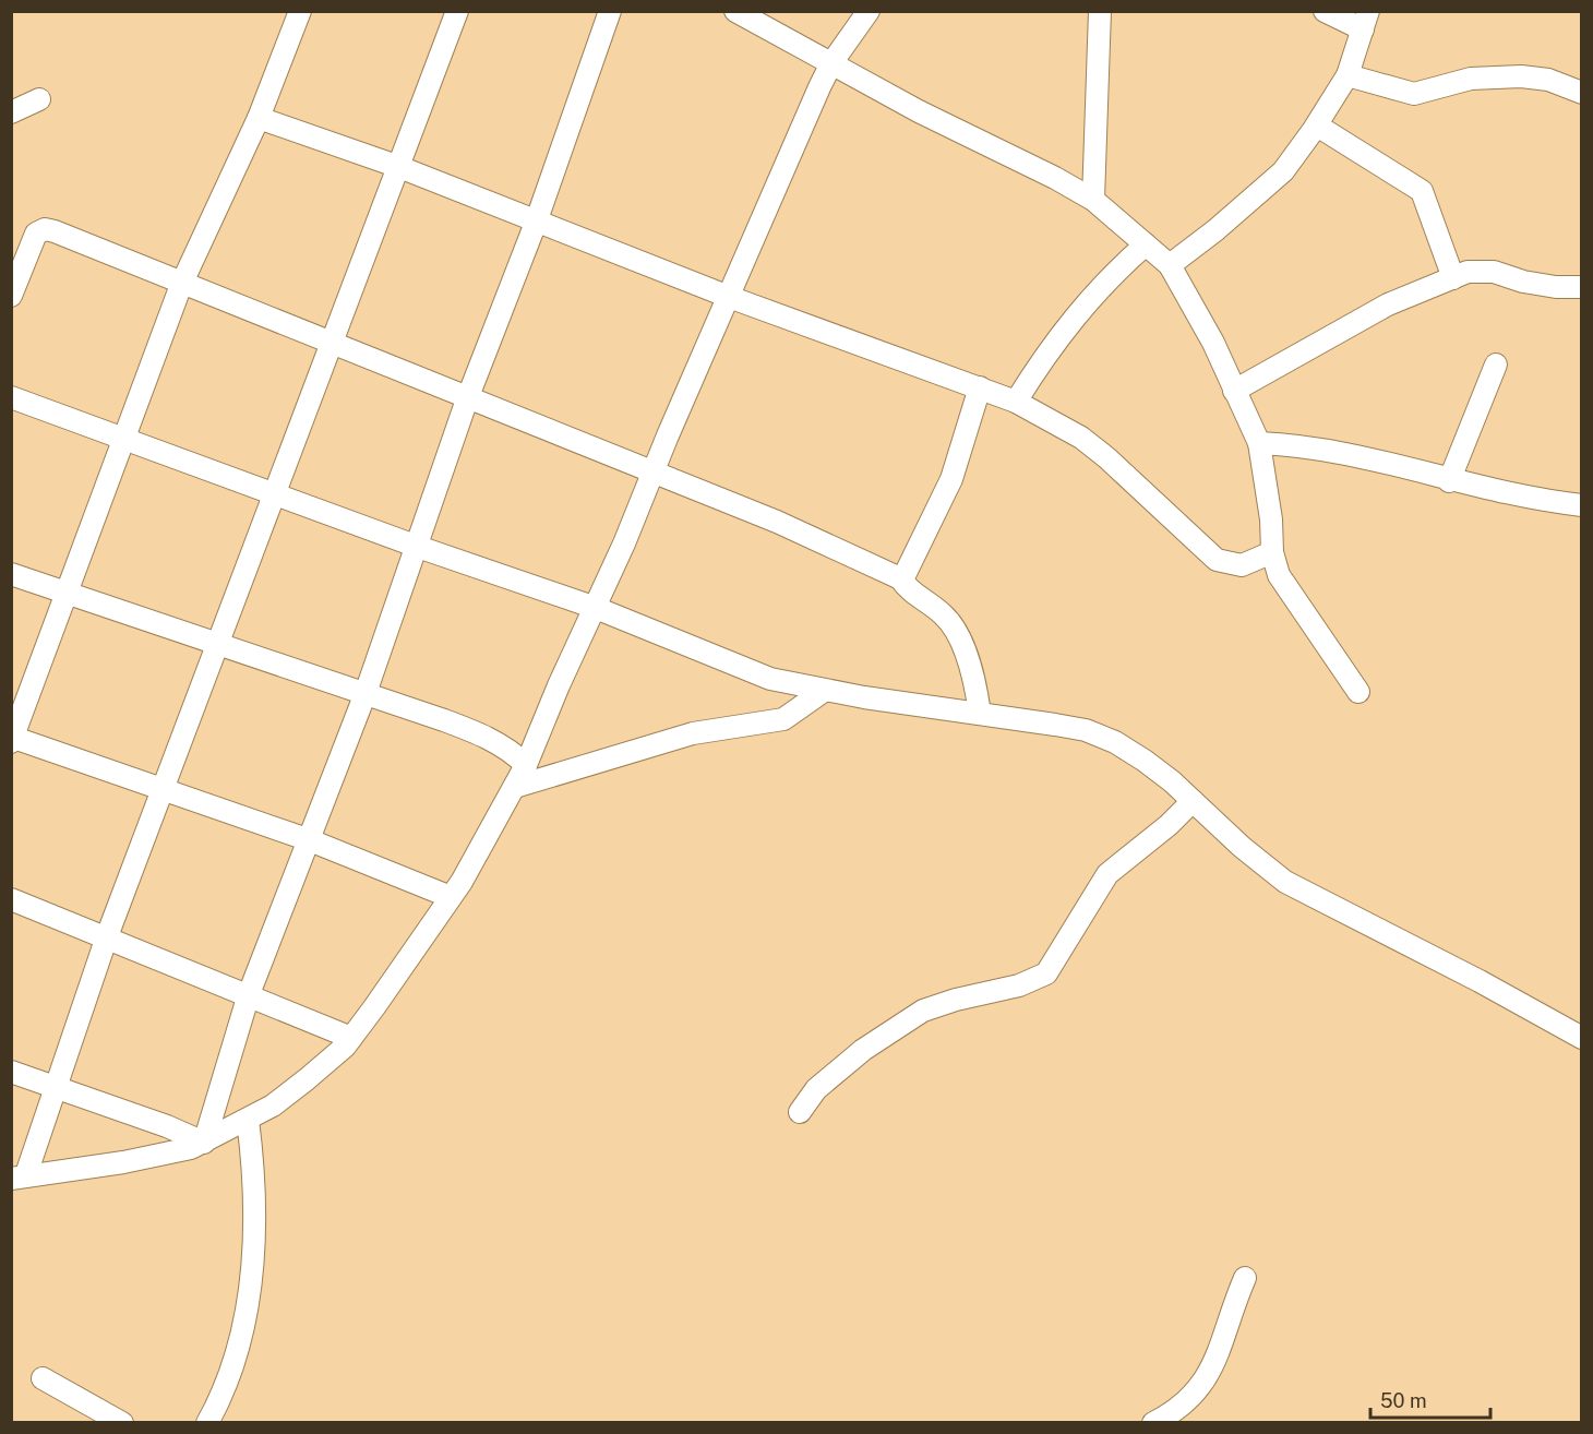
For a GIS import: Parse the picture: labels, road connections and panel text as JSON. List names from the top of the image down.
{
  "scale_bar": "50 m"
}
